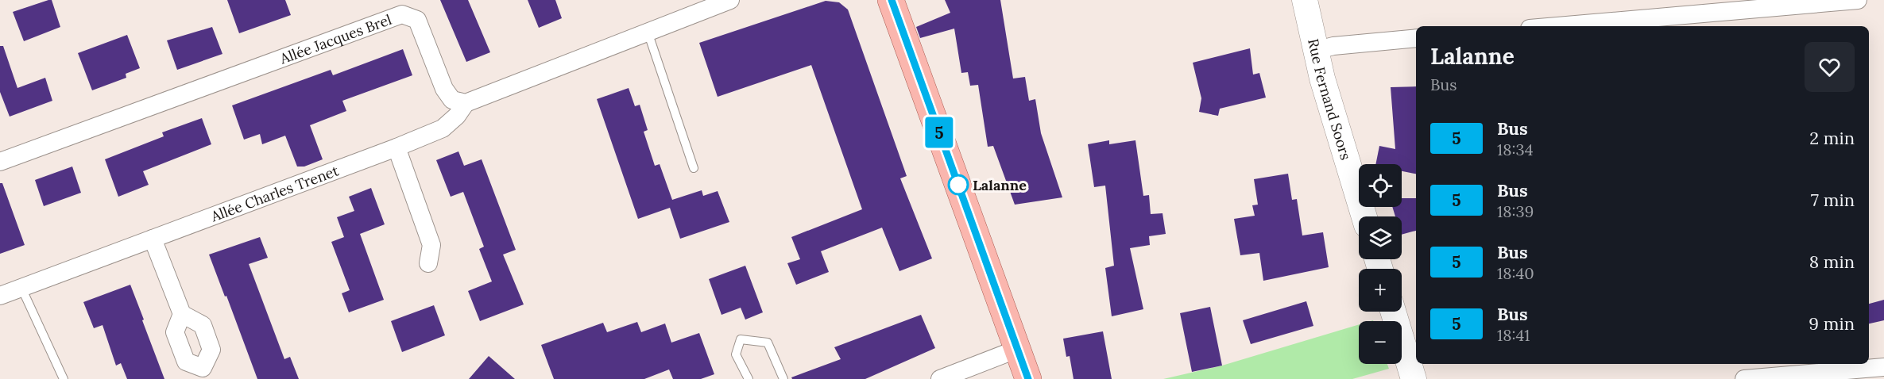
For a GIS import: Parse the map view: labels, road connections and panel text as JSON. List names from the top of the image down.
{
  "streets": {
    "street": ["Allée Jacques Brel", "Rue Fernand Soors", "Allée Charles Trenet"]
  },
  "crossings": [
    ["Allée Jacques Brel", "Allée Charles Trenet"]
  ],
  "places": ["Lalanne"],
  "lines": ["bus line 5"],
  "page": {
    "on_map": "5",
    "heading": ["Lalanne", "Bus"],
    "list": [
      {
        "mark": "5",
        "name": "Bus",
        "note": "18:34",
        "value": "2 min"
      },
      {
        "mark": "5",
        "name": "Bus",
        "note": "18:39",
        "value": "7 min"
      },
      {
        "mark": "5",
        "name": "Bus",
        "note": "18:40",
        "value": "8 min"
      },
      {
        "mark": "5",
        "name": "Bus",
        "note": "18:41",
        "value": "9 min"
      }
    ],
    "map_buttons": ["+", "−"]
  }
}
